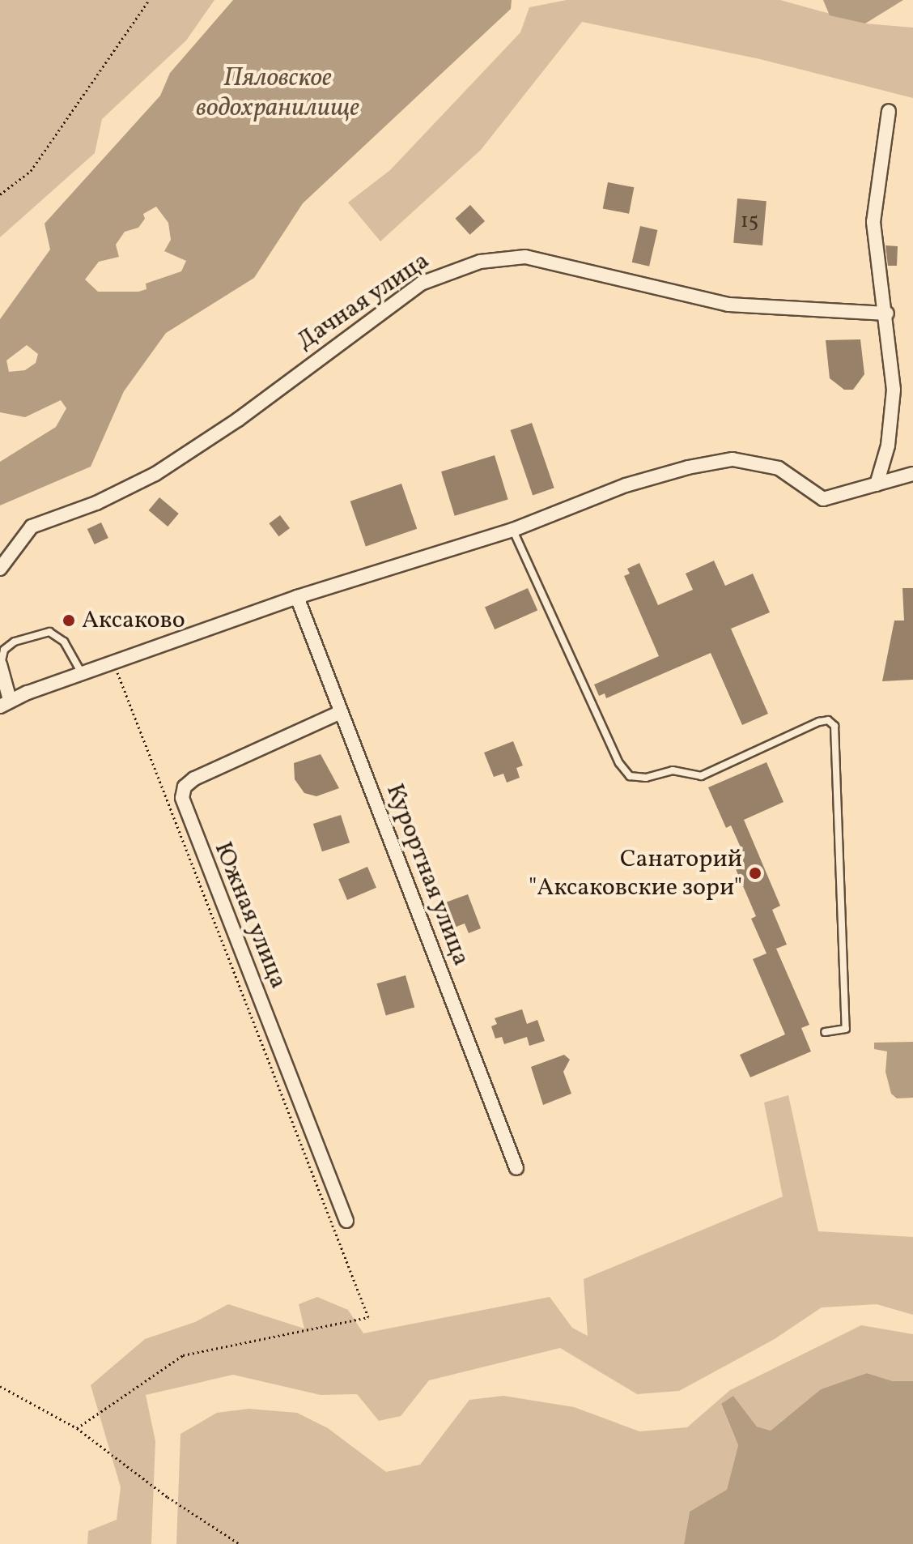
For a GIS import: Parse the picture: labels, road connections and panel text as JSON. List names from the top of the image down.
{
  "streets": {
    "street": ["Дачная улица", "Курортная улица", "Южная улица"]
  },
  "crossings": [
    ["Курортная улица", "Южная улица"]
  ],
  "water": ["Пяловское водохранилище"],
  "places": ["Аксаково", "Санаторий \"Аксаковские зори\""],
  "house_numbers": ["15"]
}
